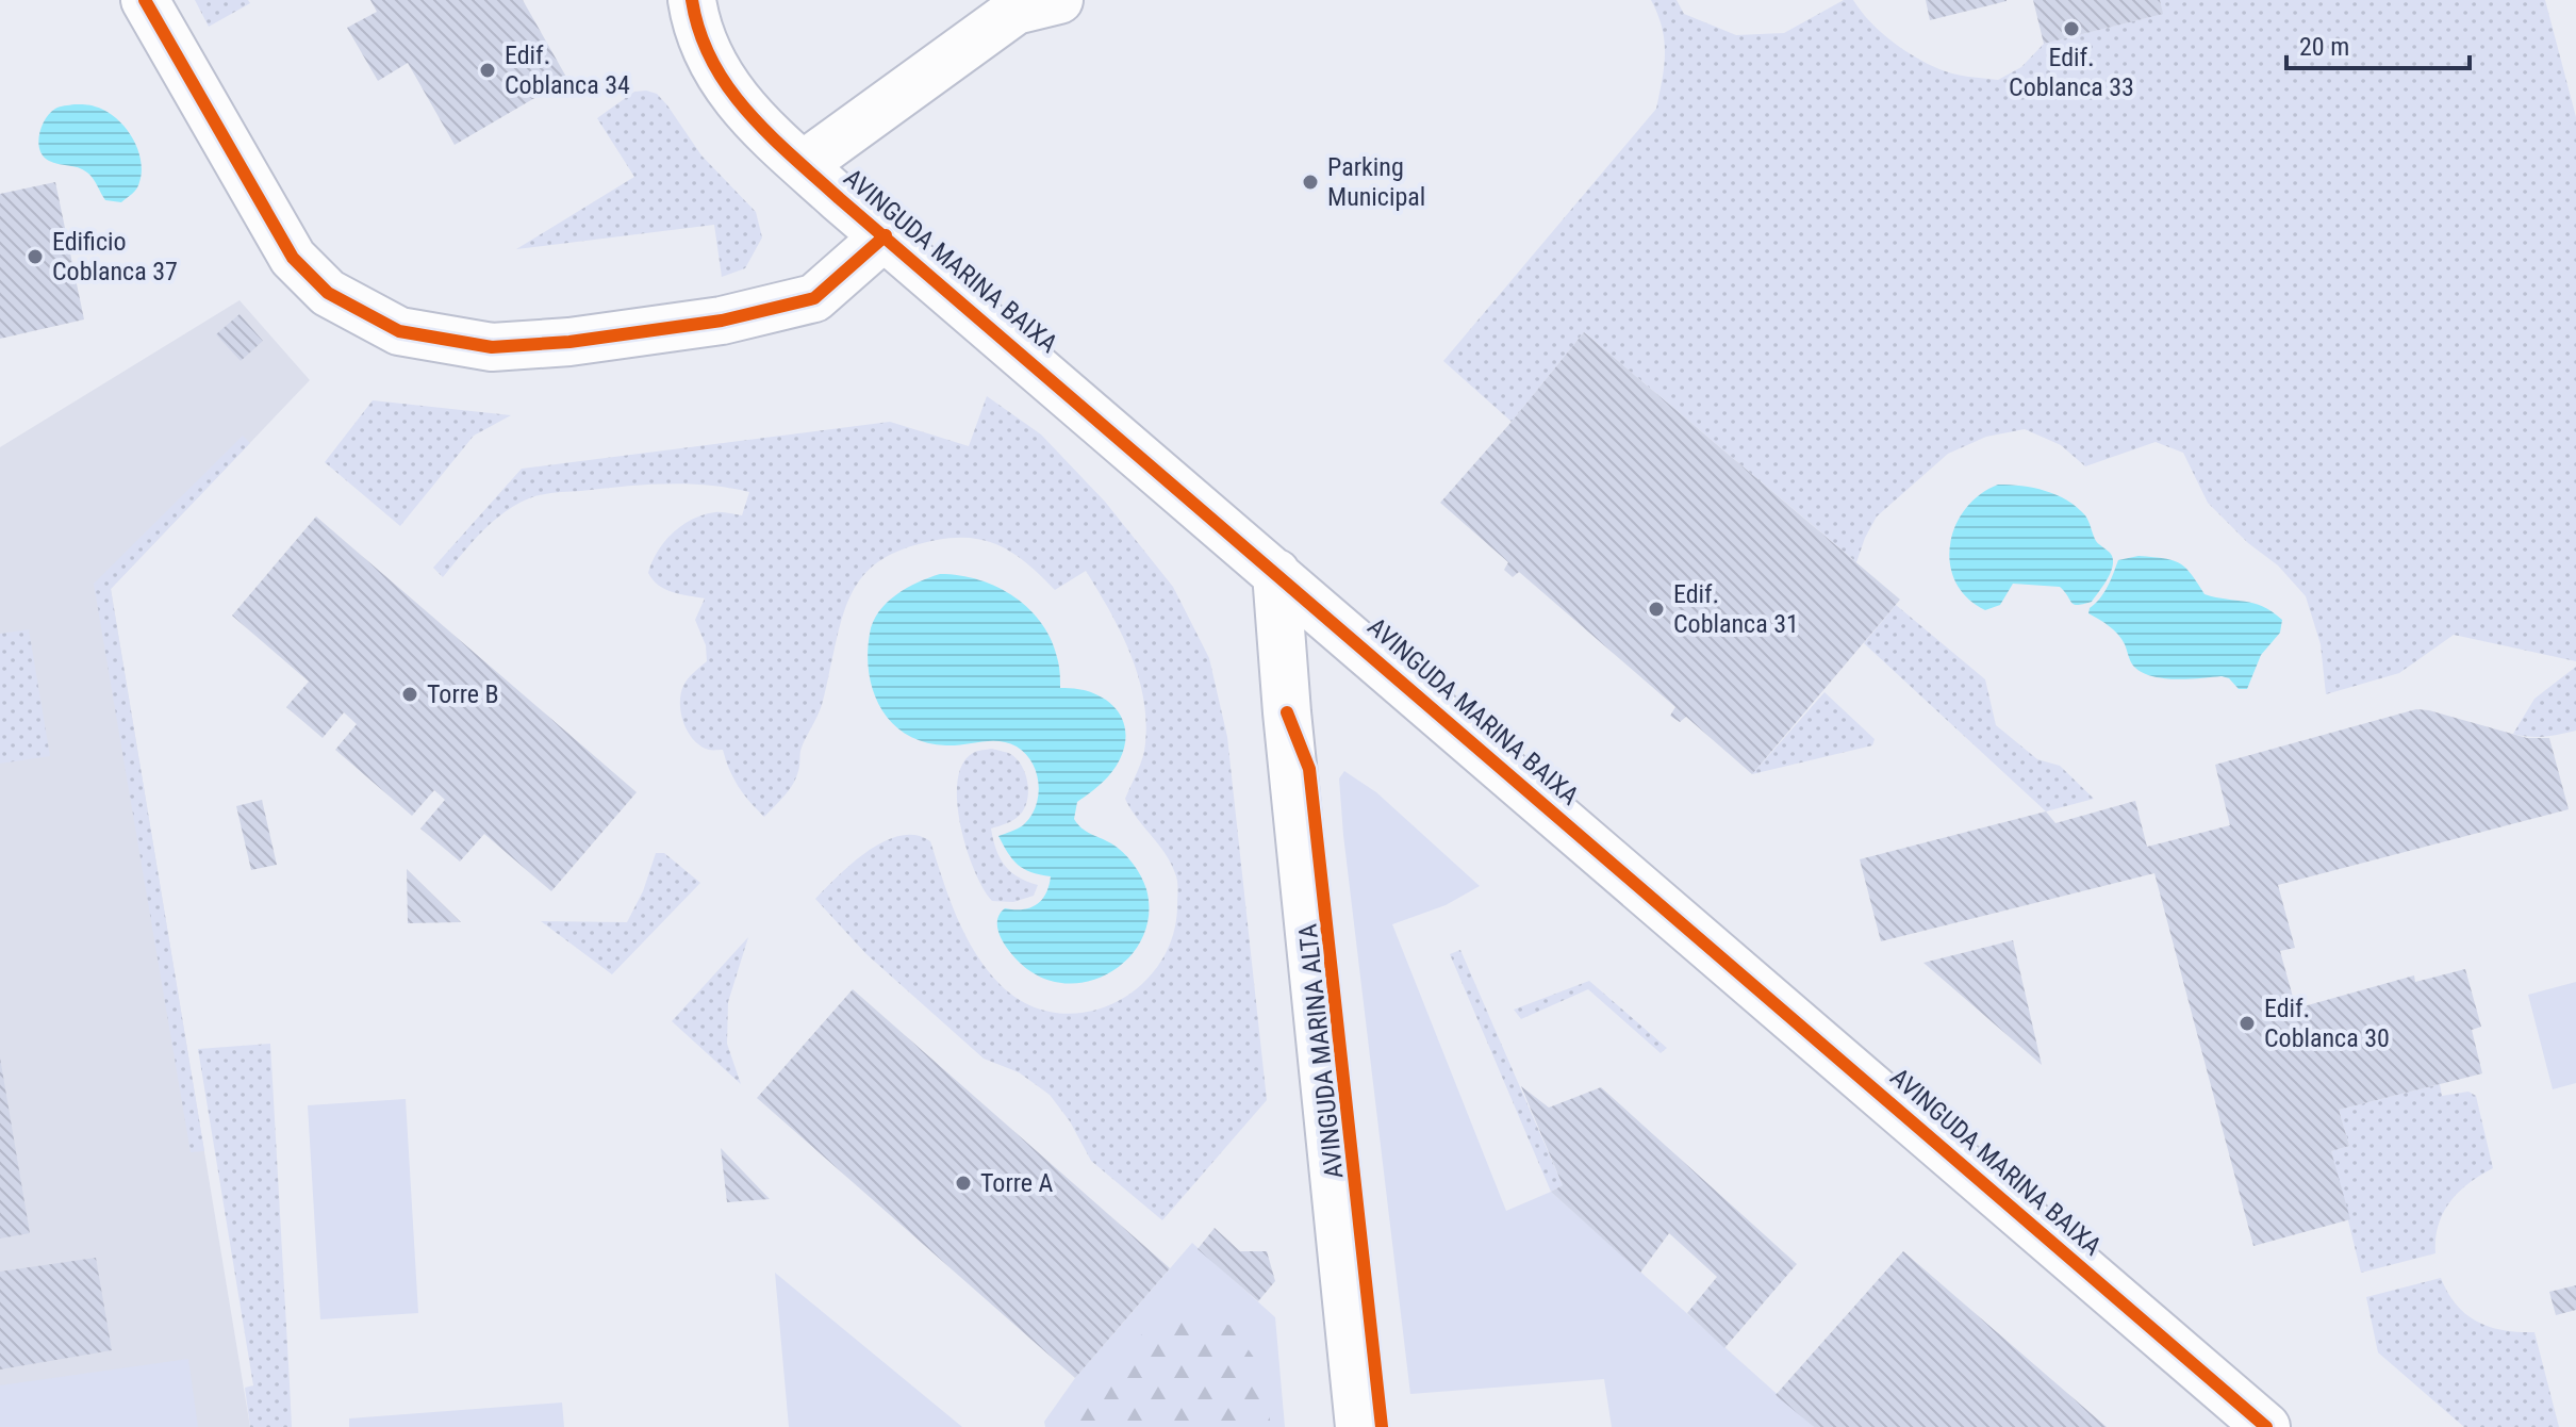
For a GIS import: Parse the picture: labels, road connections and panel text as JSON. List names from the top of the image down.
{
  "streets": {
    "street": ["AVINGUDA MARINA BAIXA", "AVINGUDA MARINA ALTA"]
  },
  "crossings": [
    ["AVINGUDA MARINA BAIXA", "AVINGUDA MARINA ALTA"]
  ],
  "places": [
    "Edif. Coblanca 33",
    "Edif. Coblanca 34",
    "Parking Municipal",
    "Edificio Coblanca 37",
    "Edif. Coblanca 31",
    "Torre B",
    "Edif. Coblanca 30",
    "Torre A"
  ],
  "scale_bar": "20 m"
}
